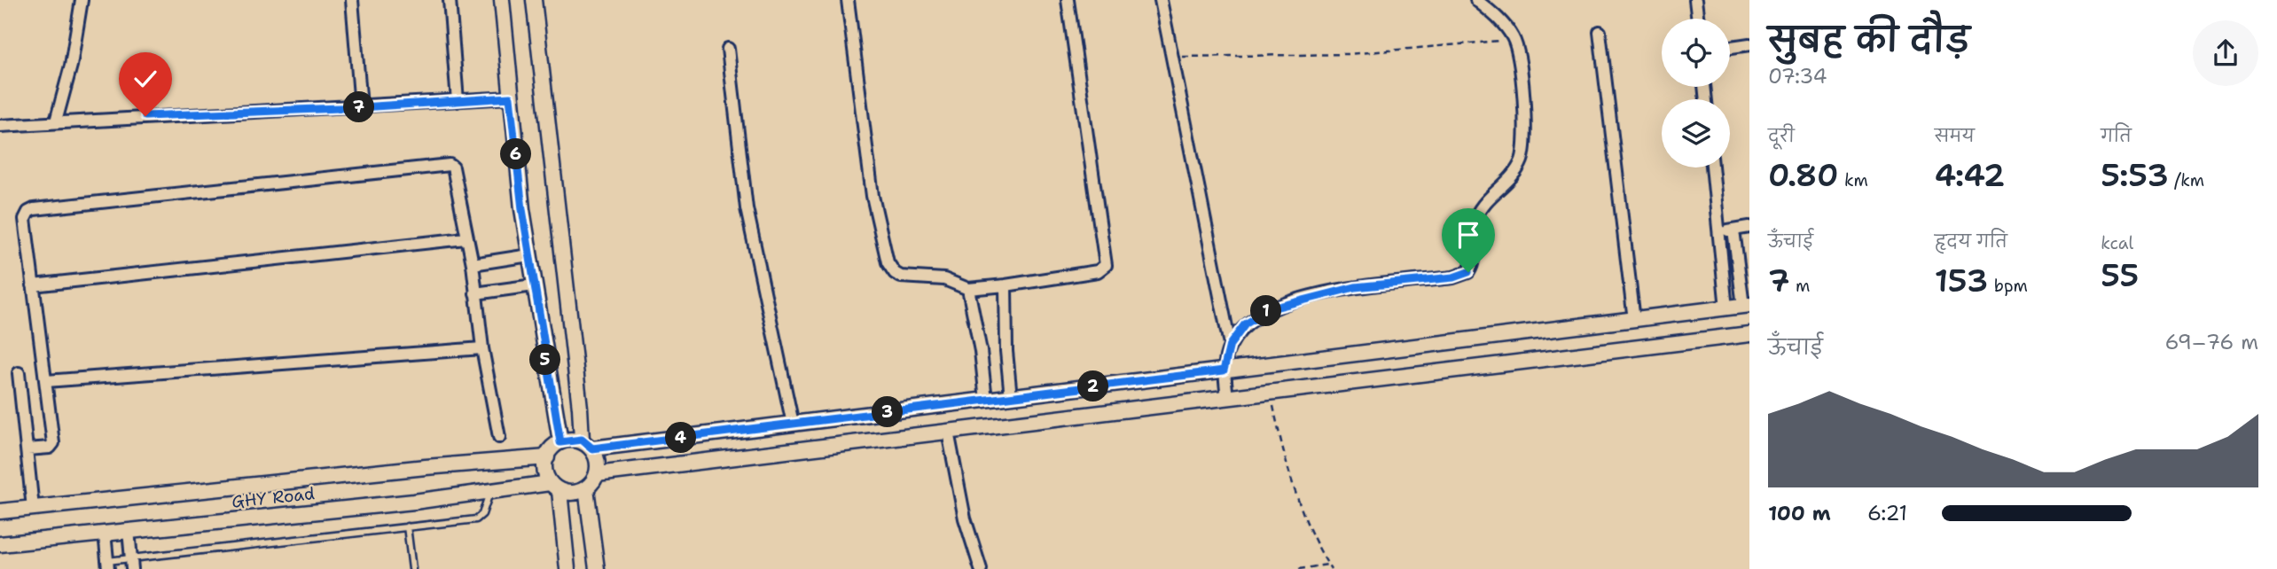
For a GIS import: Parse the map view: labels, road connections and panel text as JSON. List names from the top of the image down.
{
  "streets": {
    "street": ["GHY Road"]
  },
  "page": {
    "heading": ["सुबह की दौड़", "07:34"],
    "pins": [
      "7",
      "6",
      "1",
      "5",
      "2",
      "3",
      "4"
    ],
    "stats": [
      ["दूरी", "0.80 km"],
      ["समय", "4:42"],
      ["गति", "5:53 /km"],
      ["ऊँचाई", "7 m"],
      ["हृदय गति", "153 bpm"],
      ["kcal", "55"]
    ],
    "chart": ["ऊँचाई", "69–76 m"],
    "list": [
      {
        "name": "100 m",
        "note": "6:21"
      }
    ]
  }
}
